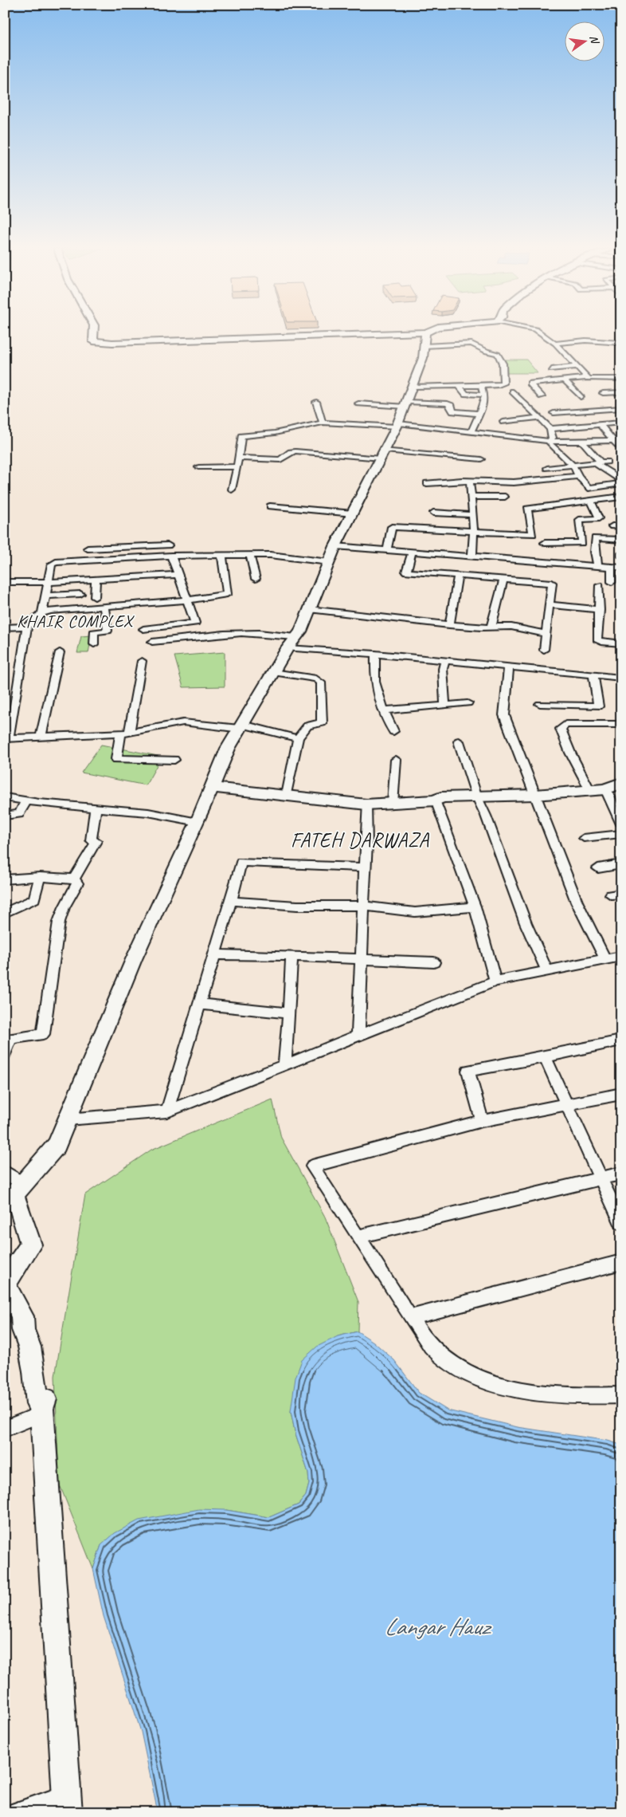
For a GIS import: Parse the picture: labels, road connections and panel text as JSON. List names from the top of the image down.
{
  "districts": ["KHAIR COMPLEX", "FATEH DARWAZA"],
  "water": ["Langar Hauz"],
  "north": "right"
}
